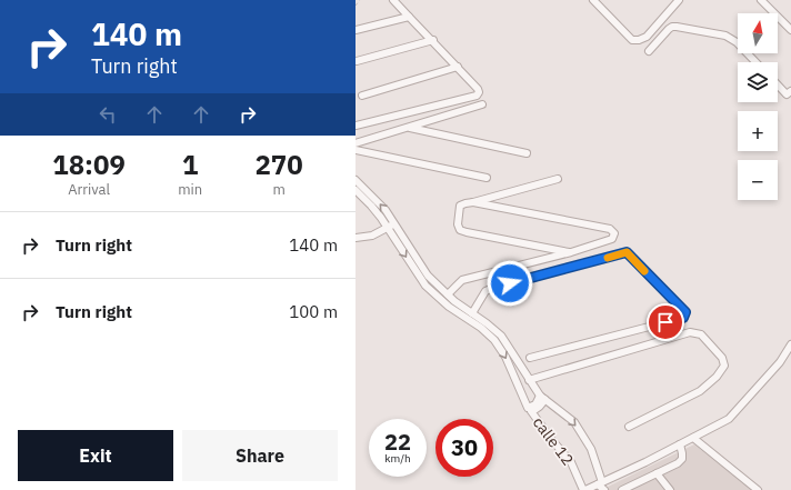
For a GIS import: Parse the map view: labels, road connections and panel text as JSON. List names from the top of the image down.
{
  "streets": {
    "street": ["calle 12"]
  },
  "one_way": ["calle 12"],
  "north": "top",
  "page": {
    "turn": ["140 m", "Turn right"],
    "map_buttons": ["+", "−"],
    "eta": [
      "18:09",
      "Arrival",
      "1",
      "min",
      "270",
      "m"
    ],
    "list": [
      {
        "name": "Turn right",
        "value": "140 m"
      },
      {
        "name": "Turn right",
        "value": "100 m"
      }
    ],
    "speed": "22 km/h",
    "limit": "30",
    "buttons": ["Exit", "Share"]
  }
}
